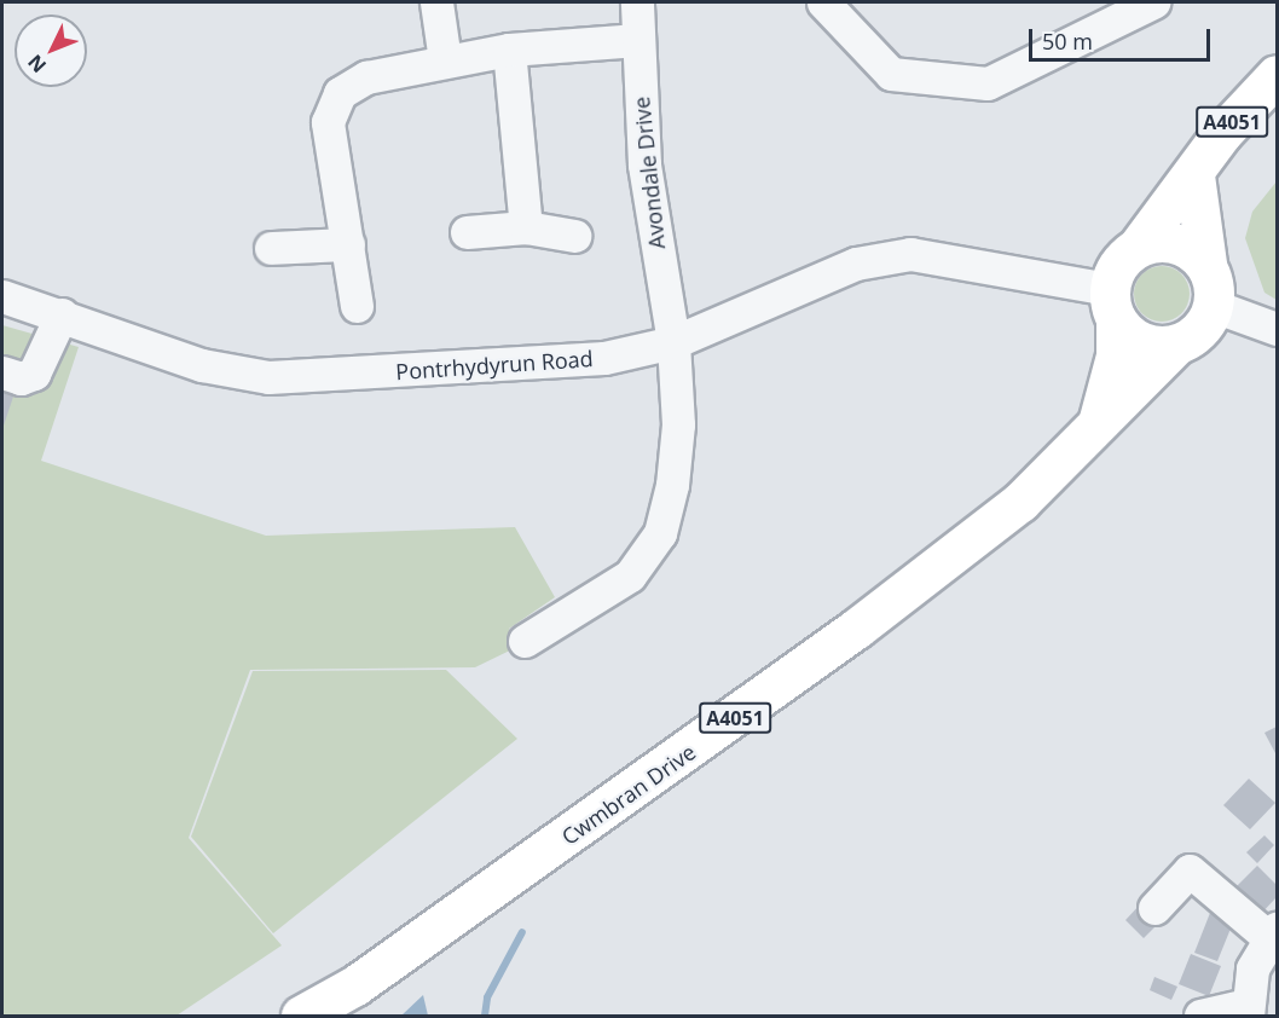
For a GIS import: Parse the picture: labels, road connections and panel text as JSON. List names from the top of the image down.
{
  "streets": {
    "main road": ["A4051", "Cwmbran Drive"],
    "street": ["Avondale Drive", "Pontrhydyrun Road"]
  },
  "crossings": [
    ["A4051", "Pontrhydyrun Road"],
    ["A4051", "Cwmbran Drive"],
    ["Avondale Drive", "Pontrhydyrun Road"]
  ],
  "scale_bar": "50 m",
  "north": "bottom left"
}
